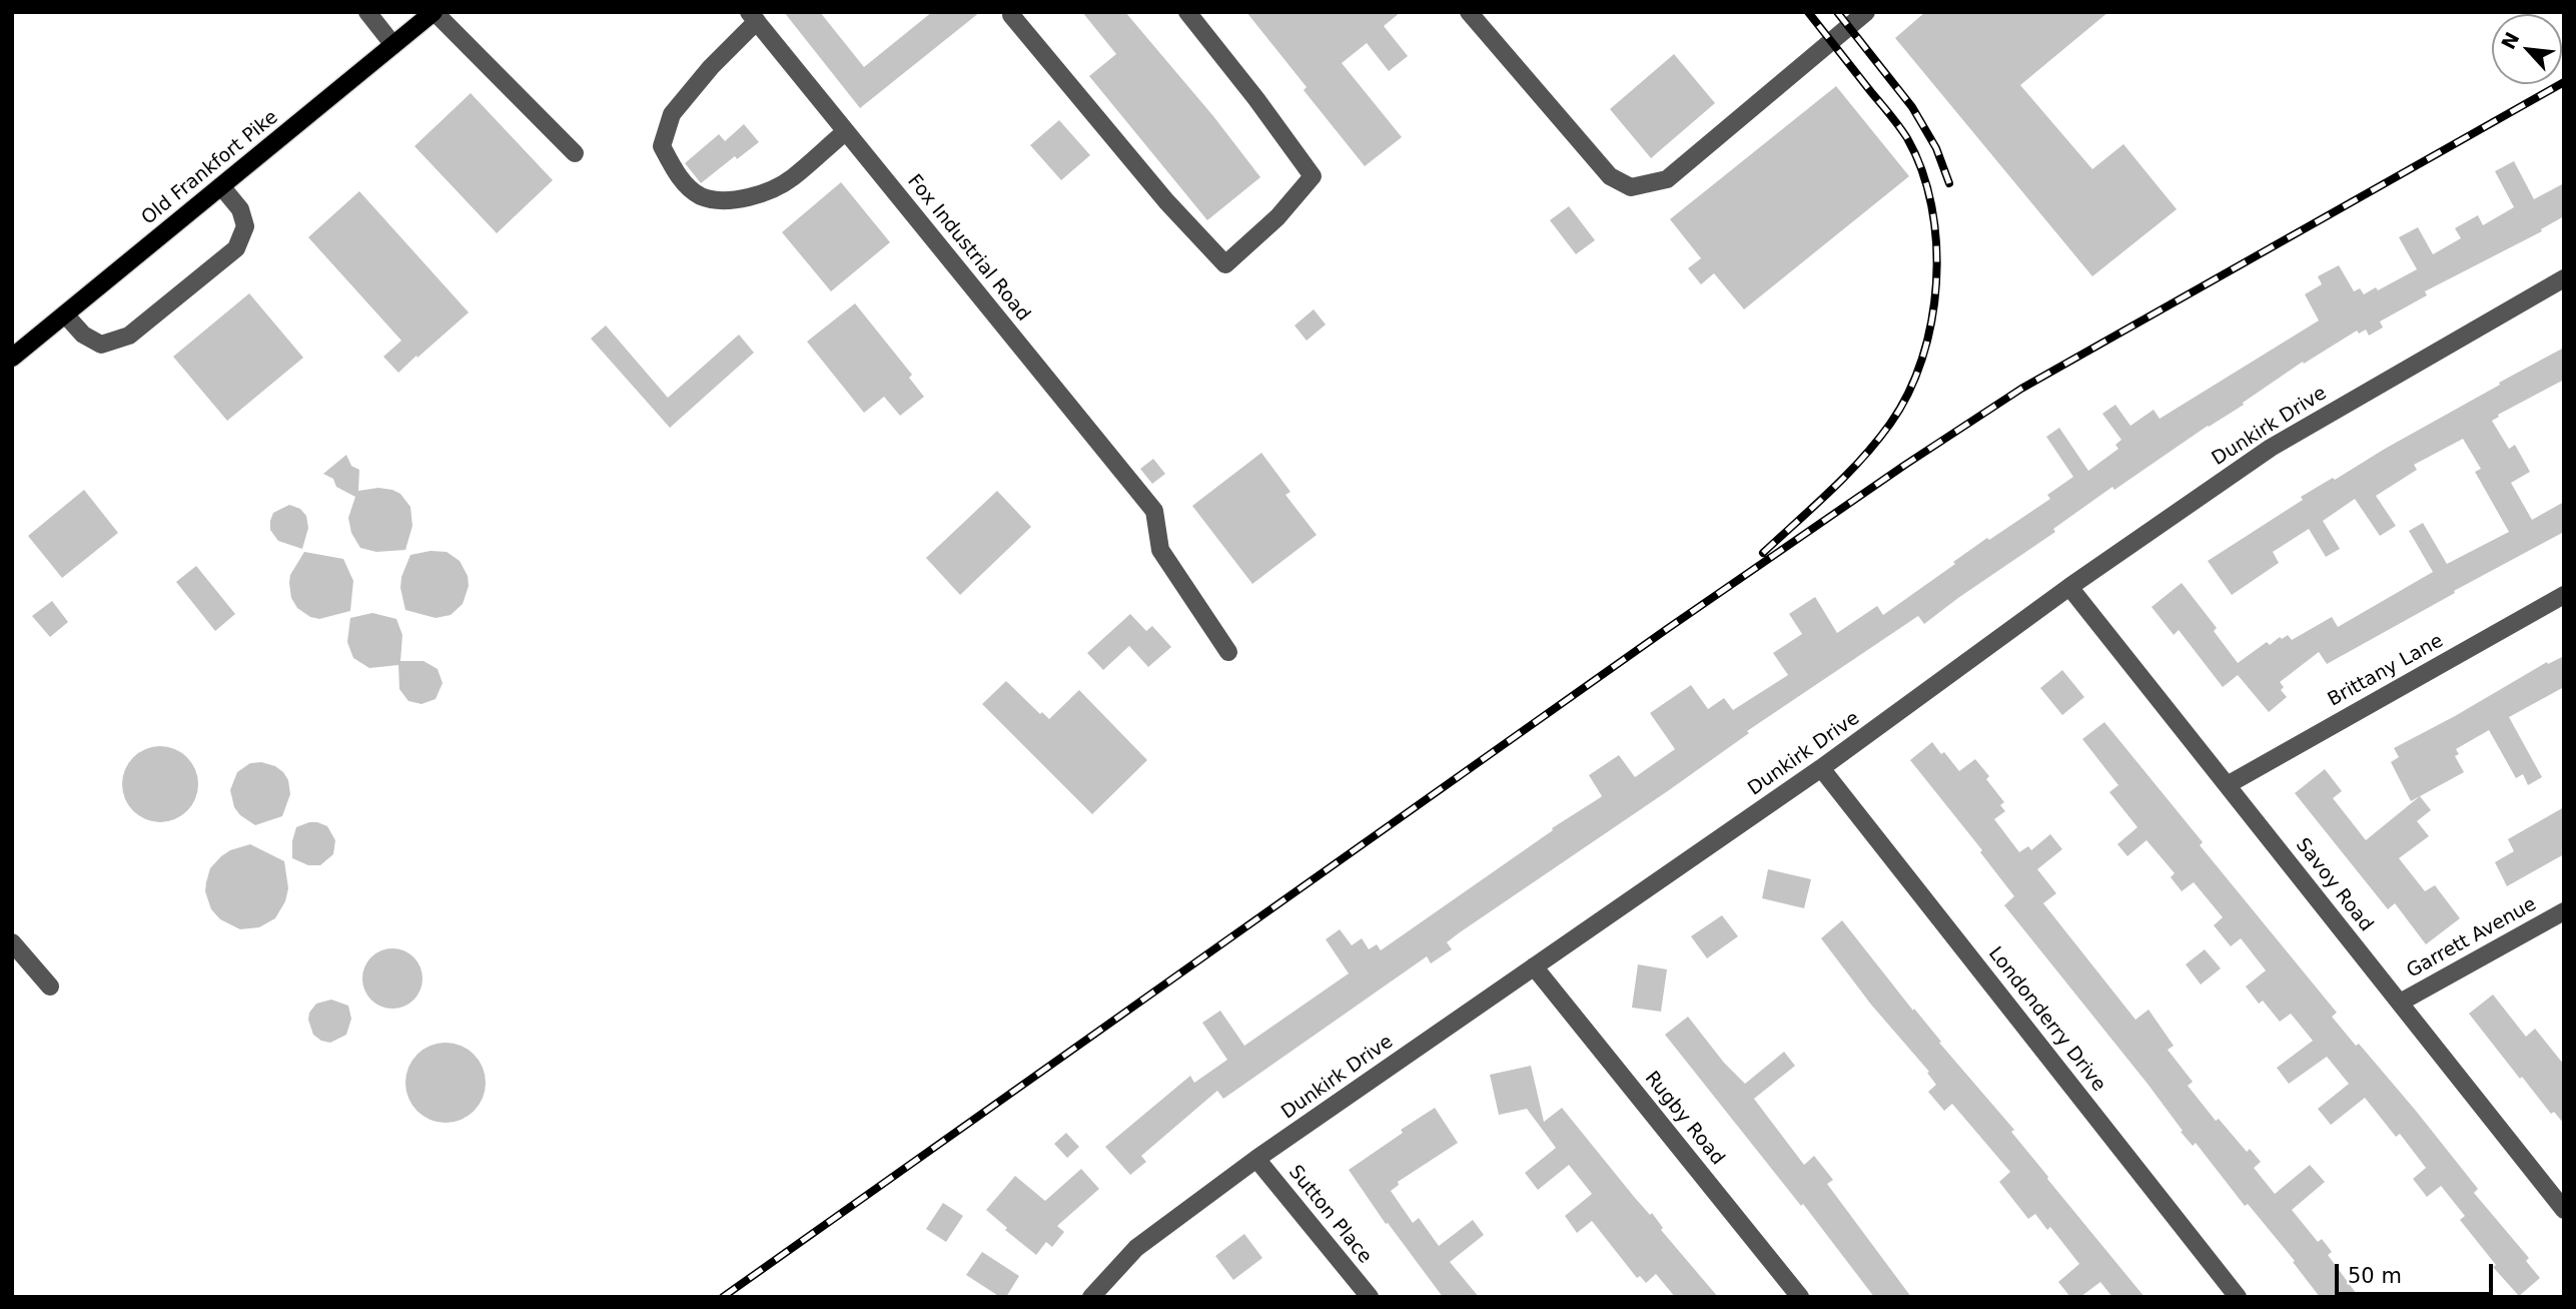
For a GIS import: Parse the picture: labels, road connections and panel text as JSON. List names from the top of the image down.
{
  "streets": {
    "main road": ["Old Frankfort Pike"],
    "street": [
      "Fox Industrial Road",
      "Dunkirk Drive",
      "Brittany Lane",
      "Savoy Road",
      "Garrett Avenue",
      "Londonderry Drive",
      "Rugby Road",
      "Sutton Place"
    ]
  },
  "crossings": [
    ["Dunkirk Drive", "Savoy Road"],
    ["Dunkirk Drive", "Londonderry Drive"],
    ["Dunkirk Drive", "Rugby Road"],
    ["Dunkirk Drive", "Sutton Place"],
    ["Brittany Lane", "Savoy Road"],
    ["Savoy Road", "Garrett Avenue"]
  ],
  "scale_bar": "50 m",
  "north": "top left"
}
